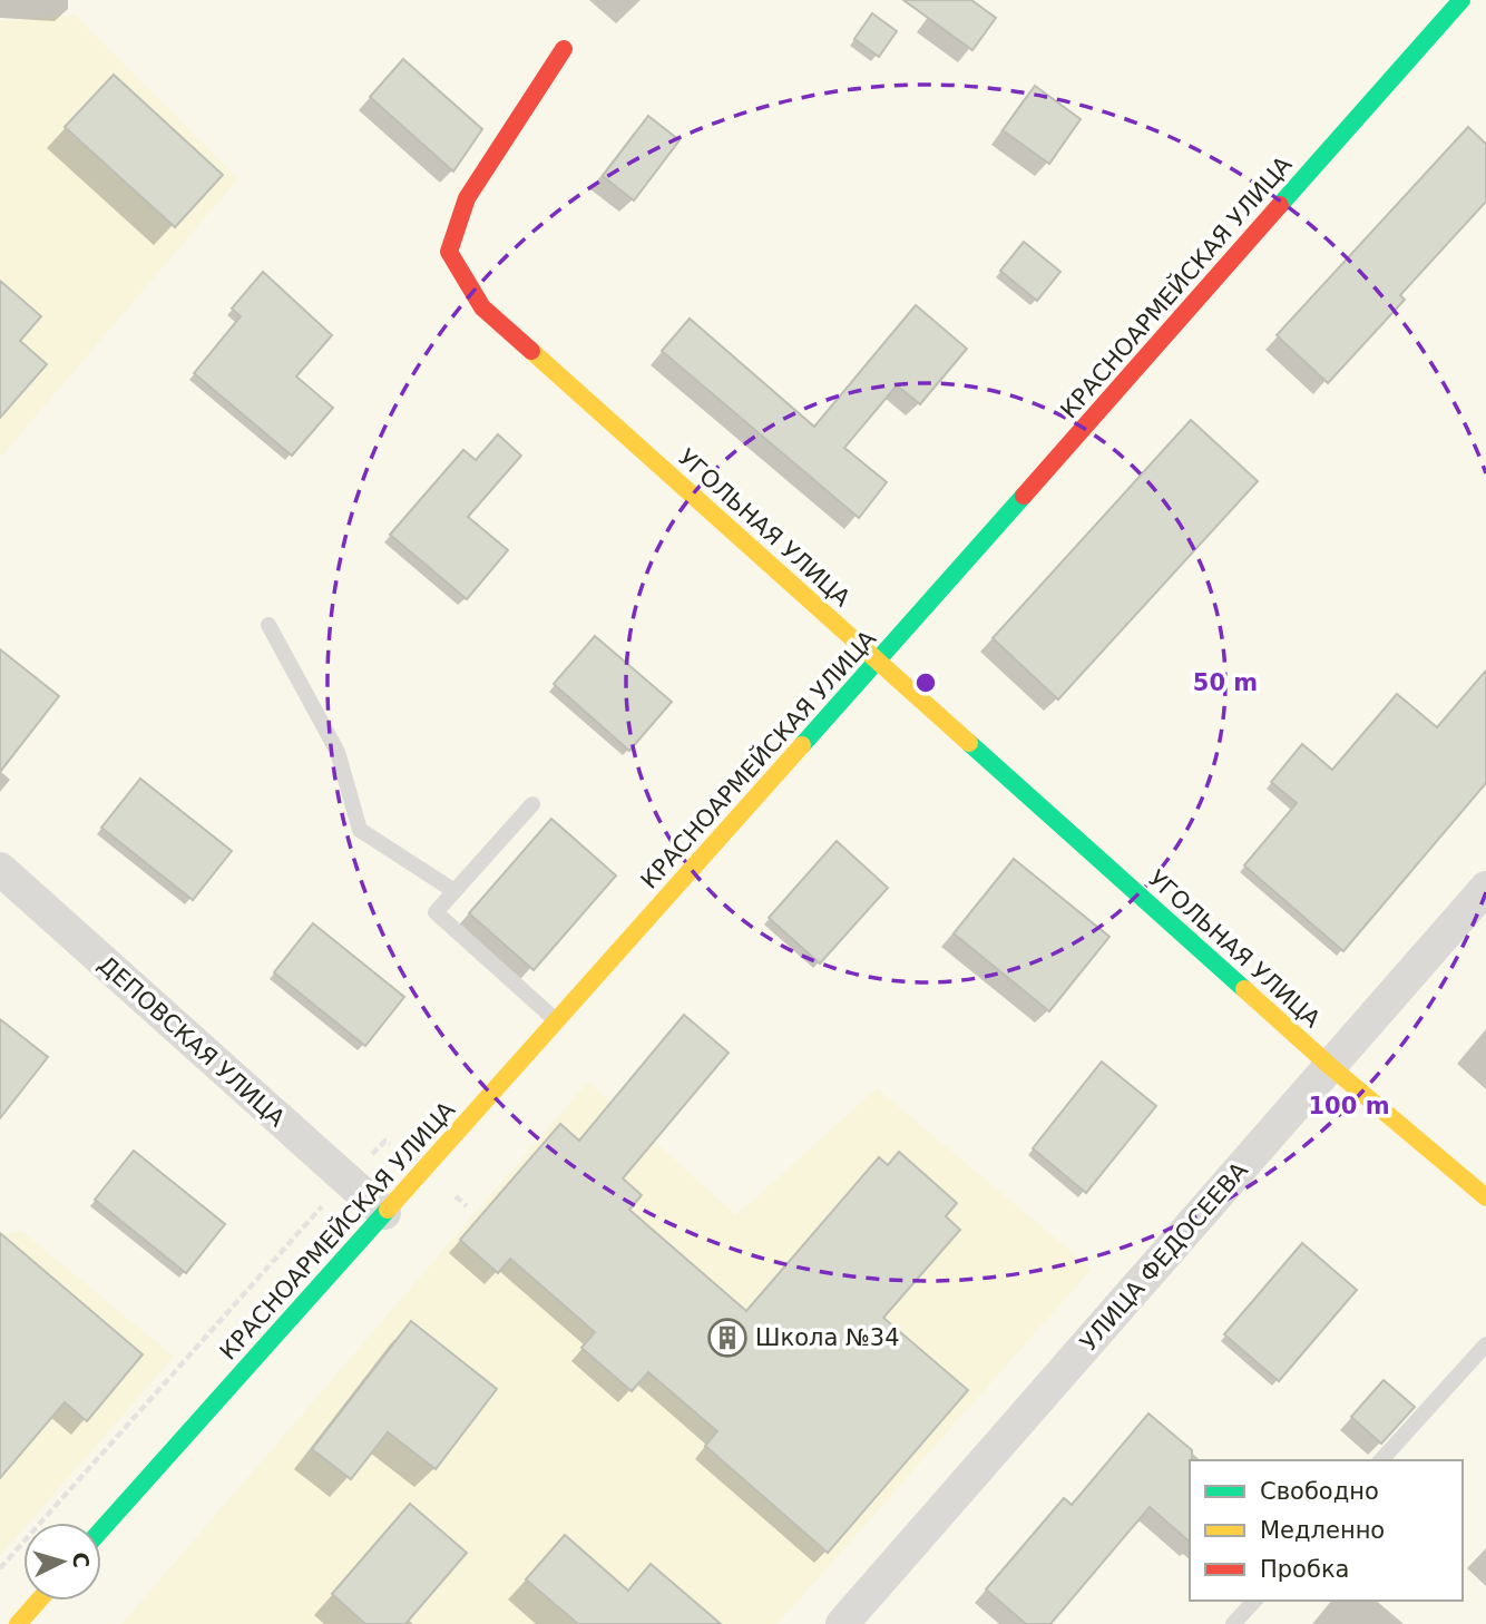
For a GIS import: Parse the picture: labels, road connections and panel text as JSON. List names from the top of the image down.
{
  "streets": {
    "street": [
      "КРАСНОАРМЕЙСКАЯ УЛИЦА",
      "УГОЛЬНАЯ УЛИЦА",
      "ДЕПОВСКАЯ УЛИЦА",
      "УЛИЦА ФЕДОСЕЕВА"
    ]
  },
  "crossings": [
    ["КРАСНОАРМЕЙСКАЯ УЛИЦА", "УГОЛЬНАЯ УЛИЦА"],
    ["КРАСНОАРМЕЙСКАЯ УЛИЦА", "ДЕПОВСКАЯ УЛИЦА"],
    ["УГОЛЬНАЯ УЛИЦА", "УЛИЦА ФЕДОСЕЕВА"]
  ],
  "places": {
    "building": ["Школа №34"]
  },
  "legend": ["Свободно", "Медленно", "Пробка"],
  "north": "right",
  "rings": ["50 m", "100 m"]
}
